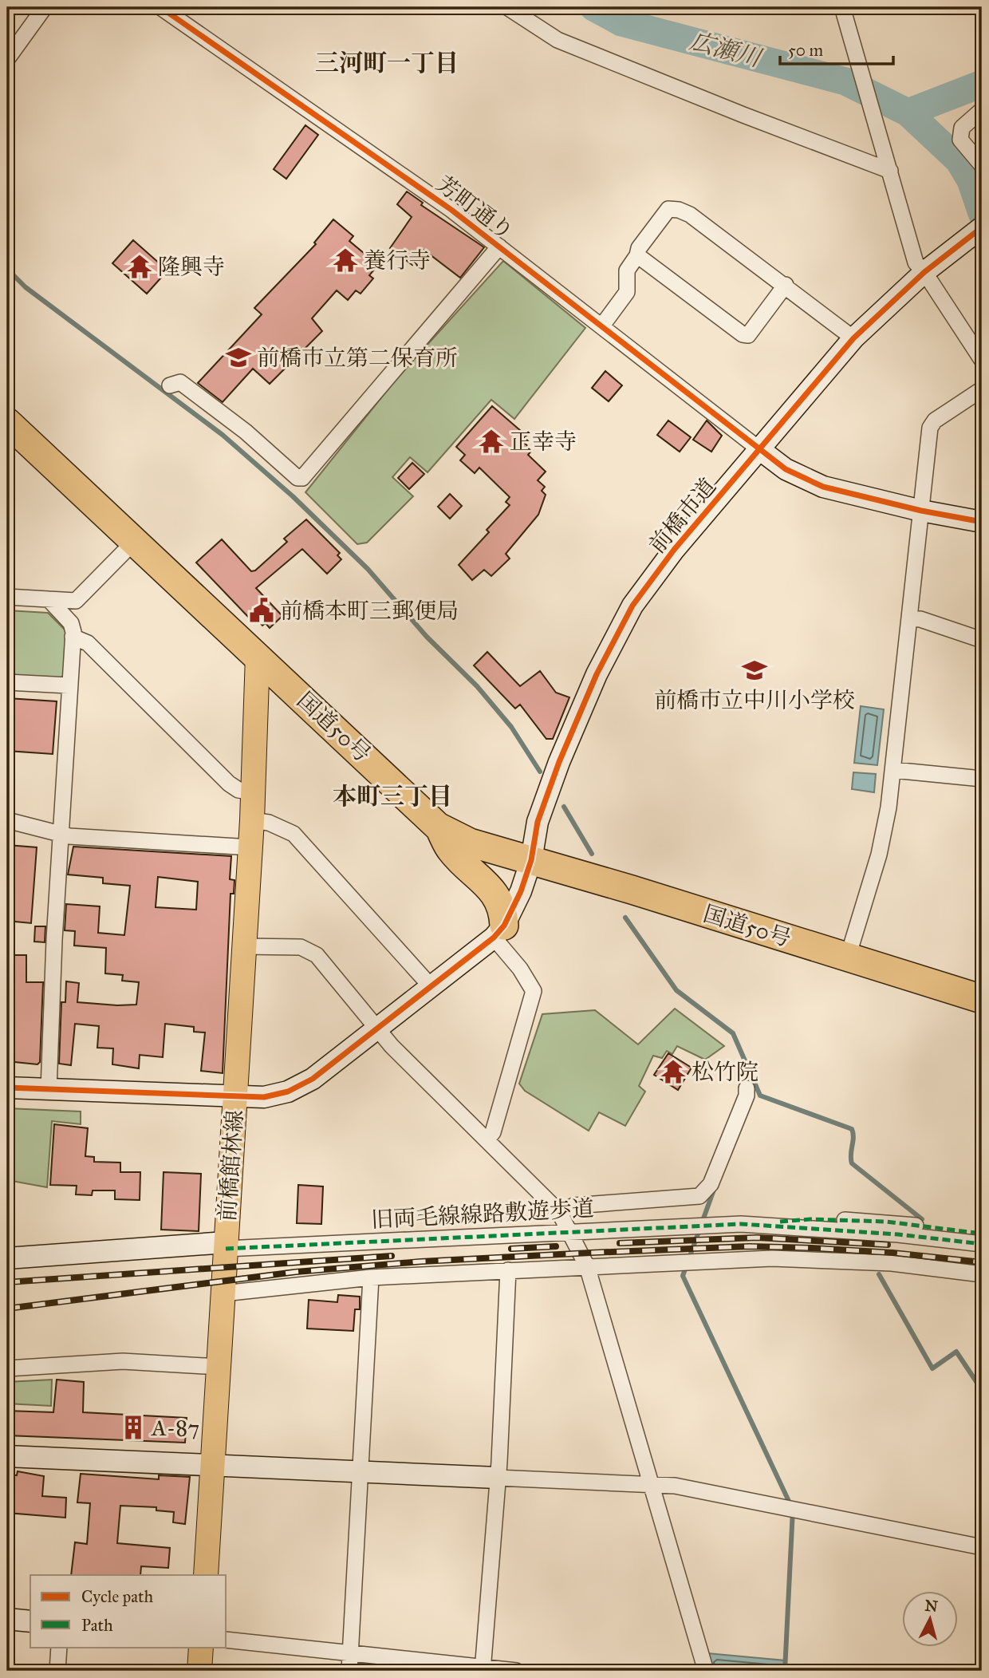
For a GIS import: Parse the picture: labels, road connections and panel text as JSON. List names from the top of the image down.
{
  "streets": {
    "highway": ["国道50号"],
    "main road": ["前橋館林線"],
    "street": ["芳町通り", "前橋市道", "旧両毛線線路敷遊歩道"]
  },
  "crossings": [
    ["芳町通り", "前橋市道"],
    ["前橋市道", "国道50号"],
    ["国道50号", "前橋館林線"],
    ["前橋館林線", "旧両毛線線路敷遊歩道"]
  ],
  "districts": ["三河町一丁目", "本町三丁目"],
  "water": ["広瀬川"],
  "places": {
    "temple": [
      "養行寺",
      "隆興寺",
      "正幸寺",
      "松竹院"
    ],
    "school or university": ["前橋市立第二保育所", "前橋市立中川小学校"],
    "public building": ["前橋本町三郵便局"],
    "building": ["A-87"]
  },
  "legend": ["Cycle path", "Path"],
  "scale_bar": "50 m",
  "north": "top"
}
